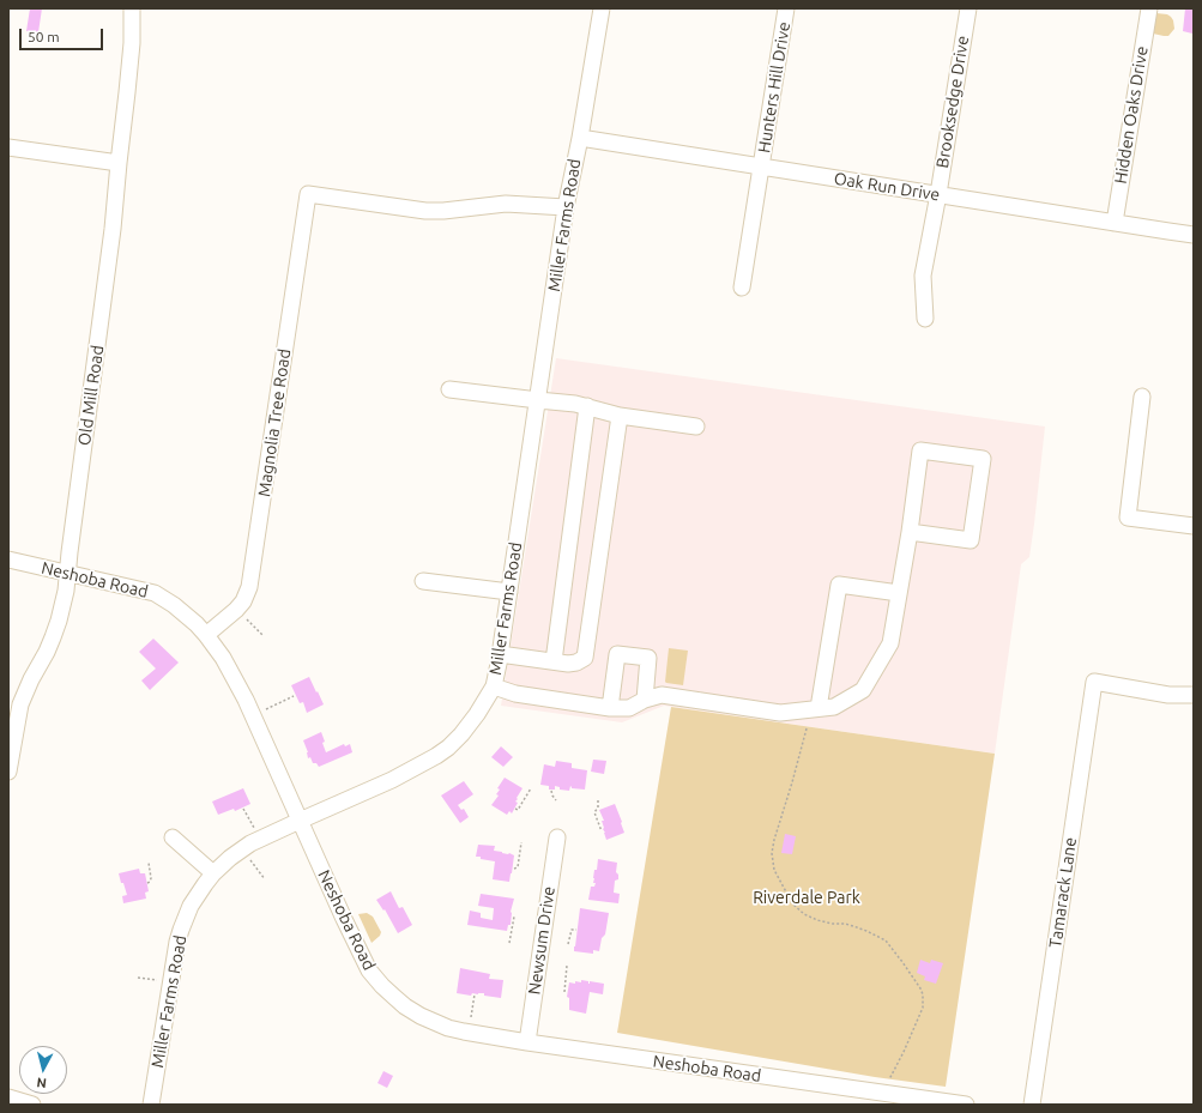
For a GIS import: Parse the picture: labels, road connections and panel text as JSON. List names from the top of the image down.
{
  "streets": {
    "street": [
      "Hunters Hill Drive",
      "Brooksedge Drive",
      "Hidden Oaks Drive",
      "Oak Run Drive",
      "Miller Farms Road",
      "Old Mill Road",
      "Magnolia Tree Road",
      "Neshoba Road",
      "Tamarack Lane",
      "Newsum Drive"
    ]
  },
  "crossings": [
    ["Hunters Hill Drive", "Oak Run Drive"],
    ["Brooksedge Drive", "Oak Run Drive"],
    ["Hidden Oaks Drive", "Oak Run Drive"],
    ["Oak Run Drive", "Miller Farms Road"],
    ["Miller Farms Road", "Magnolia Tree Road"],
    ["Miller Farms Road", "Neshoba Road"],
    ["Old Mill Road", "Neshoba Road"],
    ["Magnolia Tree Road", "Neshoba Road"],
    ["Neshoba Road", "Newsum Drive"]
  ],
  "parks": ["Riverdale Park"],
  "scale_bar": "50 m",
  "north": "bottom"
}
